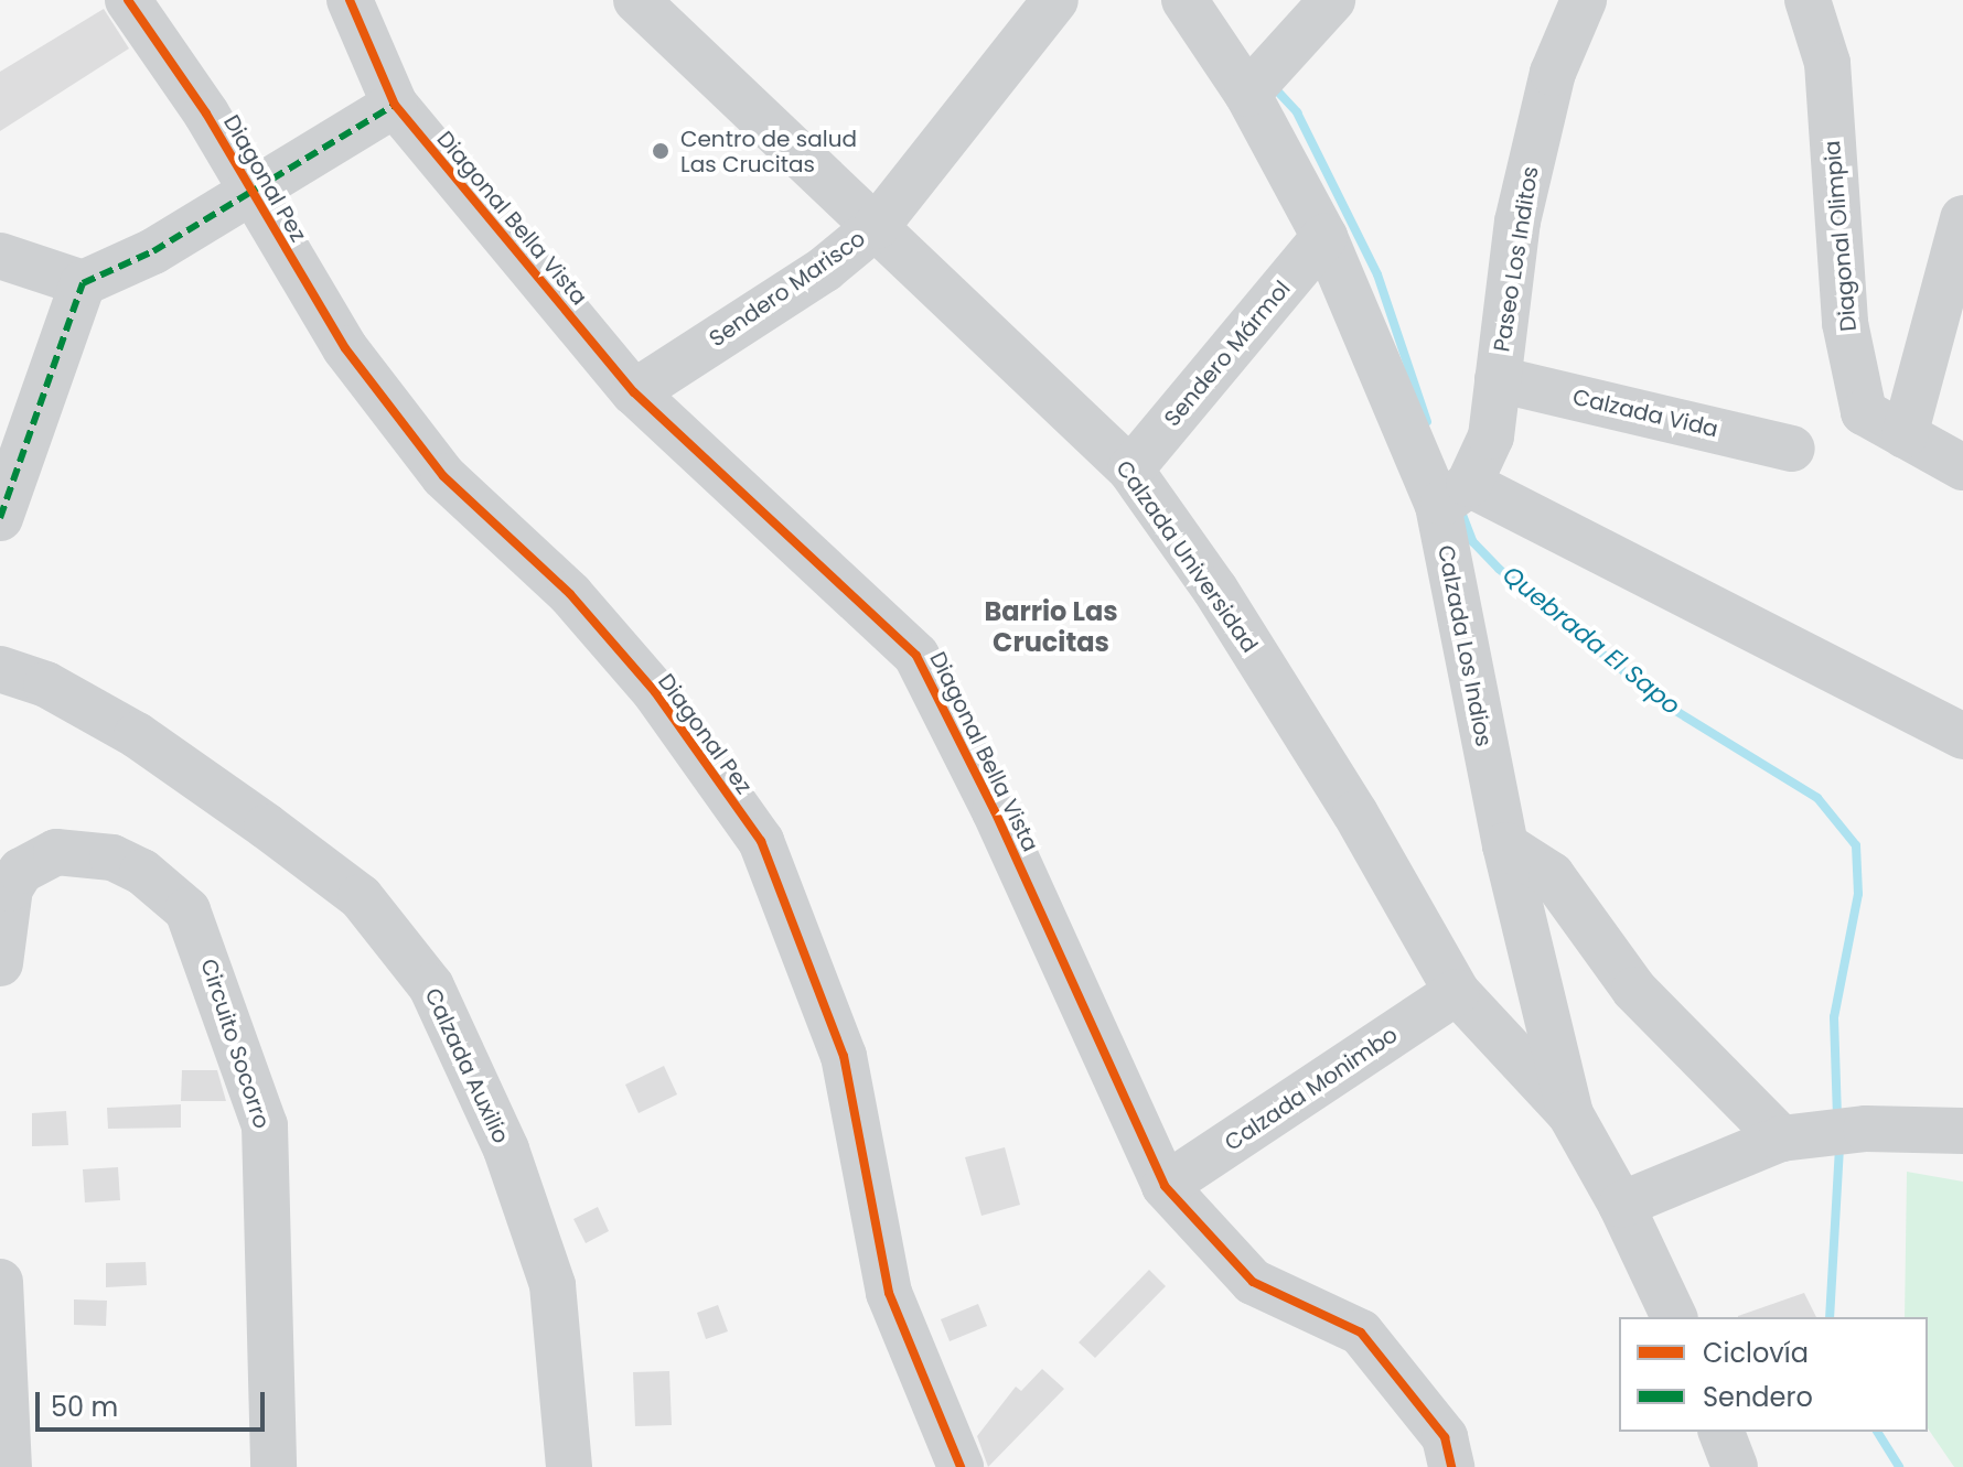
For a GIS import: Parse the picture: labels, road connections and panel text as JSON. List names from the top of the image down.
{
  "streets": {
    "street": [
      "Diagonal Pez",
      "Diagonal Bella Vista",
      "Diagonal Olimpia",
      "Paseo Los Inditos",
      "Sendero Marisco",
      "Sendero Mármol",
      "Calzada Vida",
      "Calzada Universidad",
      "Calzada Los Indios",
      "Circuito Socorro",
      "Calzada Auxilio",
      "Calzada Monimbo"
    ]
  },
  "crossings": [
    ["Diagonal Bella Vista", "Sendero Marisco"],
    ["Diagonal Bella Vista", "Calzada Monimbo"],
    ["Paseo Los Inditos", "Calzada Vida"],
    ["Paseo Los Inditos", "Calzada Los Indios"],
    ["Sendero Marisco", "Calzada Universidad"],
    ["Sendero Mármol", "Calzada Universidad"],
    ["Sendero Mármol", "Calzada Los Indios"],
    ["Calzada Universidad", "Calzada Los Indios"],
    ["Calzada Universidad", "Calzada Monimbo"]
  ],
  "districts": ["Barrio Las Crucitas"],
  "water": ["Quebrada El Sapo"],
  "places": ["Centro de salud Las Crucitas"],
  "legend": ["Ciclovía", "Sendero"],
  "scale_bar": "50 m"
}
